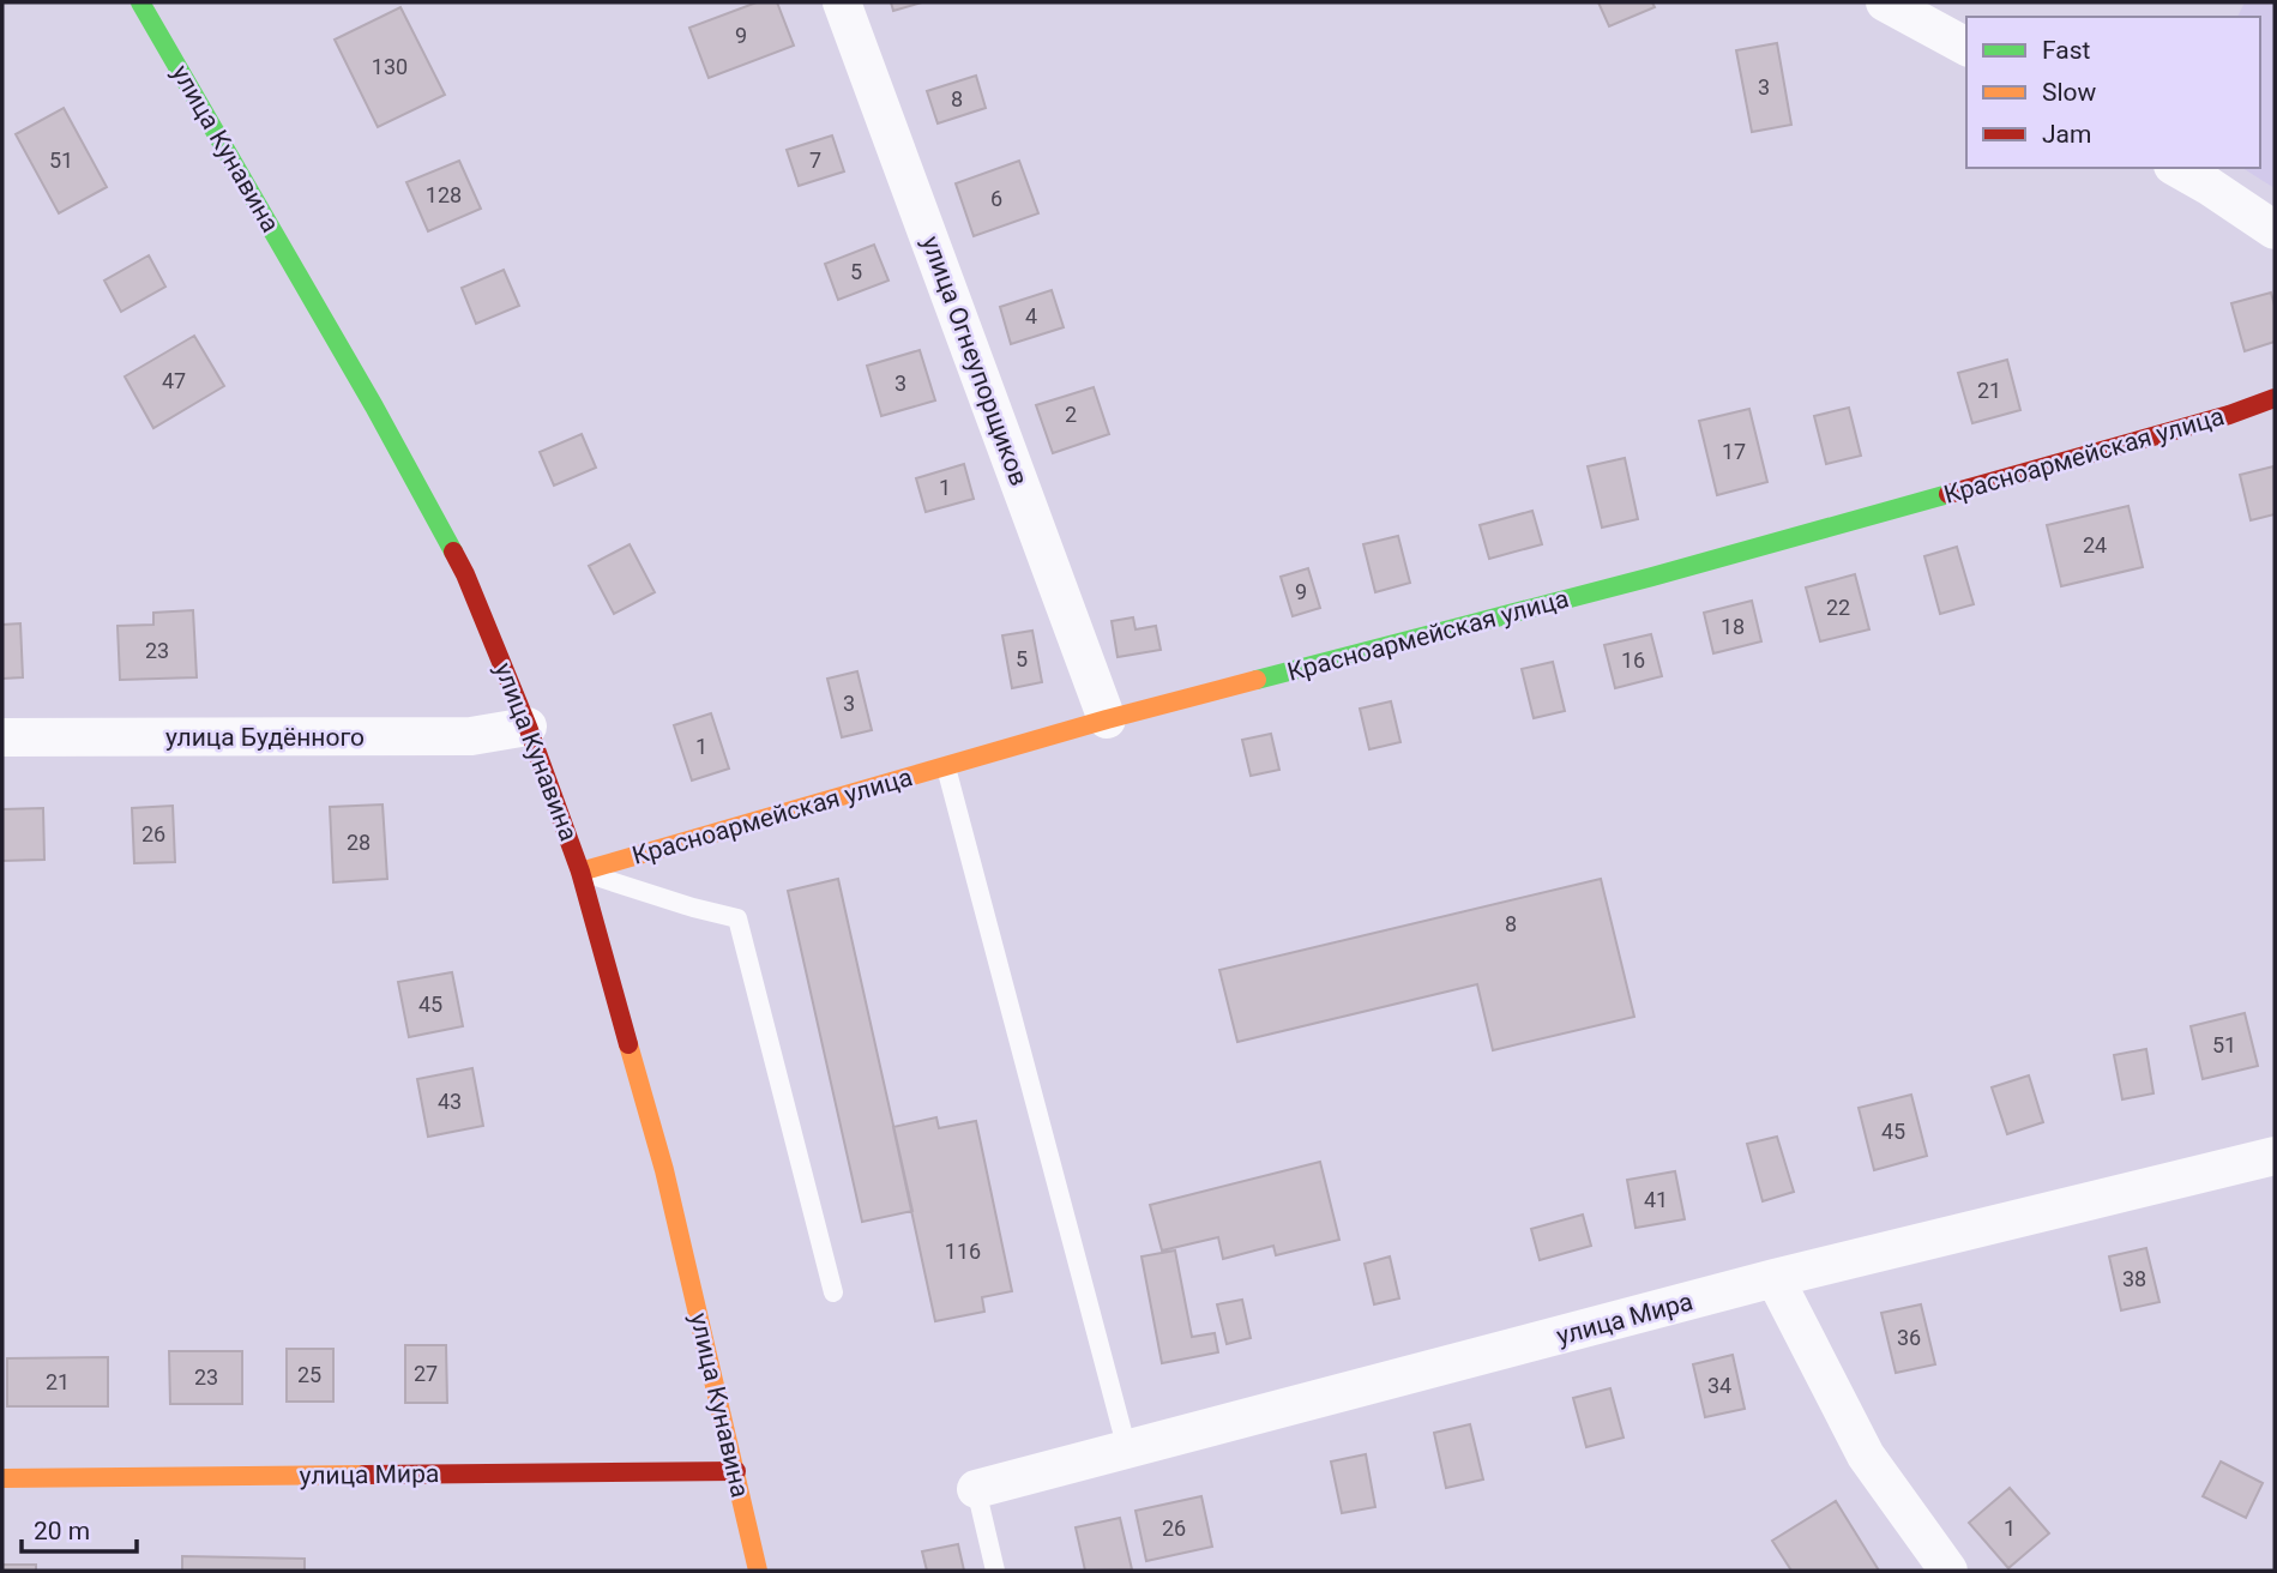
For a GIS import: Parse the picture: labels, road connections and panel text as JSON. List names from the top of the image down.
{
  "streets": {
    "main road": ["улица Кунавина", "Красноармейская улица", "улица Мира"],
    "street": ["улица Огнеупорщиков", "улица Будённого"]
  },
  "crossings": [
    ["улица Кунавина", "Красноармейская улица"],
    ["улица Кунавина", "улица Будённого"],
    ["улица Кунавина", "улица Мира"],
    ["улица Огнеупорщиков", "Красноармейская улица"]
  ],
  "house_numbers": [
    "9",
    "130",
    "3",
    "8",
    "51",
    "7",
    "128",
    "6",
    "5",
    "4",
    "47",
    "3",
    "21",
    "2",
    "17",
    "1",
    "24",
    "9",
    "22",
    "18",
    "23",
    "5",
    "16",
    "3",
    "1",
    "26",
    "28",
    "8",
    "45",
    "51",
    "43",
    "45",
    "41",
    "116",
    "38",
    "36",
    "27",
    "25",
    "23",
    "21",
    "34",
    "26",
    "1"
  ],
  "legend": ["Fast", "Slow", "Jam"],
  "scale_bar": "20 m"
}
